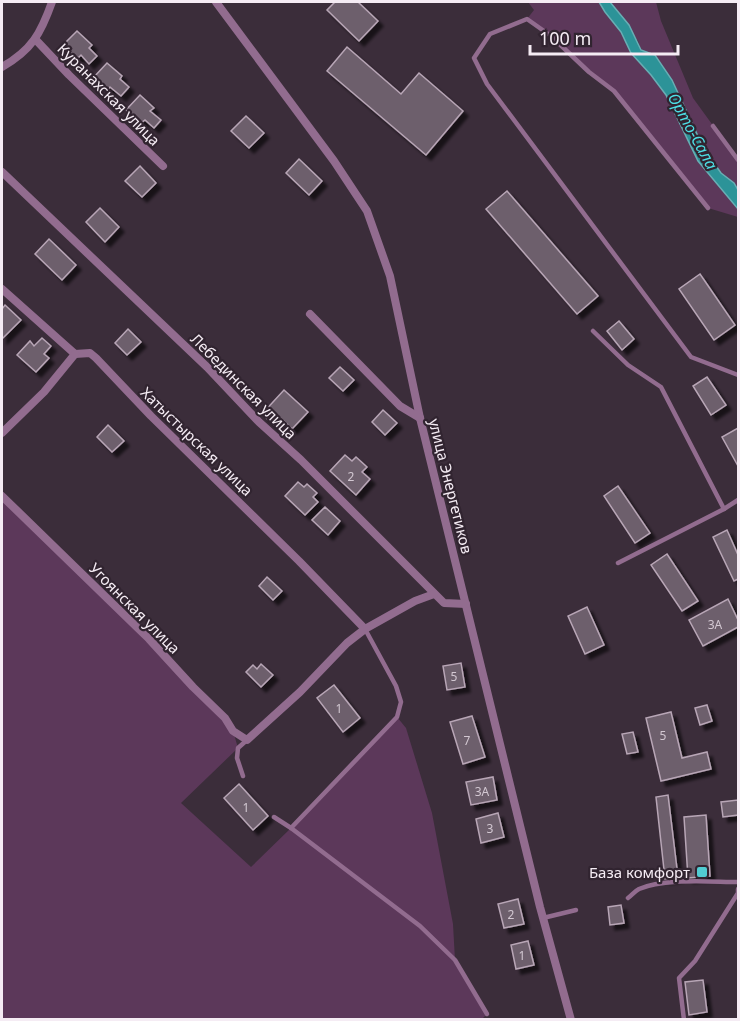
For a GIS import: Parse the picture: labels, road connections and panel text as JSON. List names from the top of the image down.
{
  "streets": {
    "street": [
      "Куранахская улица",
      "Лебединская улица",
      "Хатыстырская улица",
      "улица Энергетиков",
      "Угоянская улица"
    ]
  },
  "crossings": [
    ["Лебединская улица", "улица Энергетиков"]
  ],
  "water": ["Орто-Сала"],
  "places": {
    "transit": ["База комфорт"]
  },
  "house_numbers": [
    "2",
    "3А",
    "5",
    "1",
    "5",
    "7",
    "3А",
    "1",
    "3",
    "2",
    "1"
  ],
  "scale_bar": "100 m"
}
